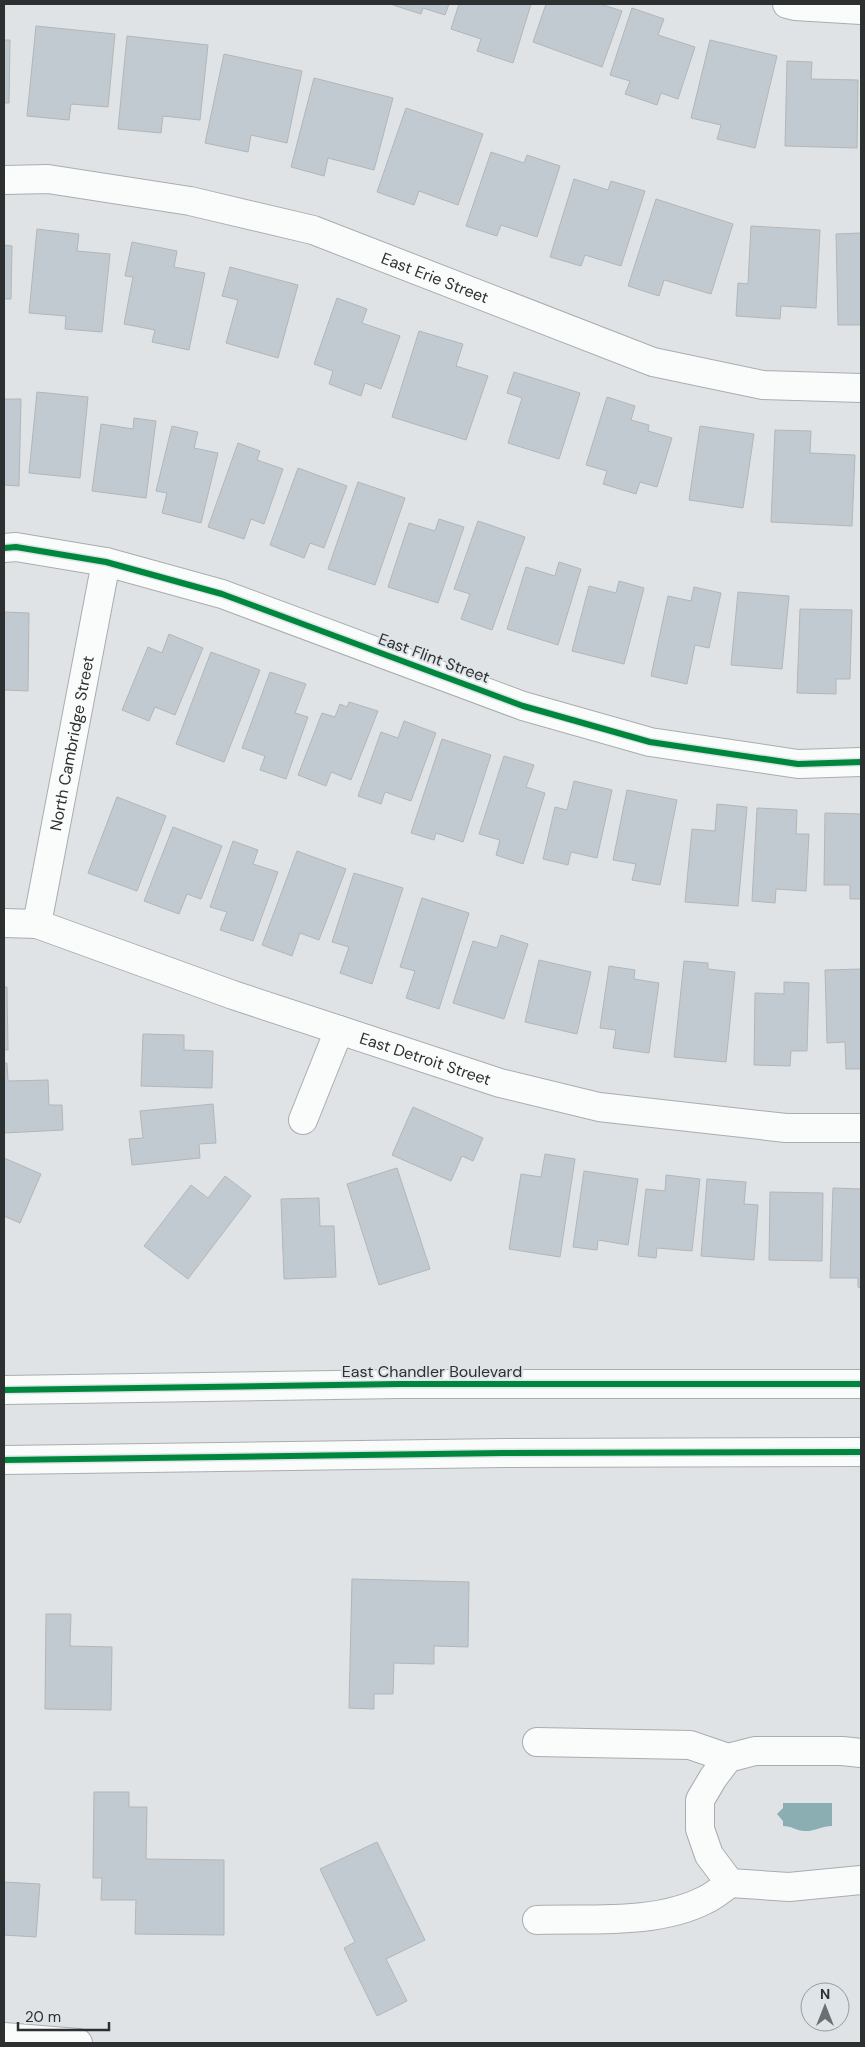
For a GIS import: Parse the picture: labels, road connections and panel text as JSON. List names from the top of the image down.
{
  "streets": {
    "street": [
      "East Erie Street",
      "East Flint Street",
      "North Cambridge Street",
      "East Detroit Street",
      "East Chandler Boulevard"
    ]
  },
  "crossings": [
    ["East Flint Street", "North Cambridge Street"],
    ["North Cambridge Street", "East Detroit Street"]
  ],
  "scale_bar": "20 m",
  "north": "top"
}
